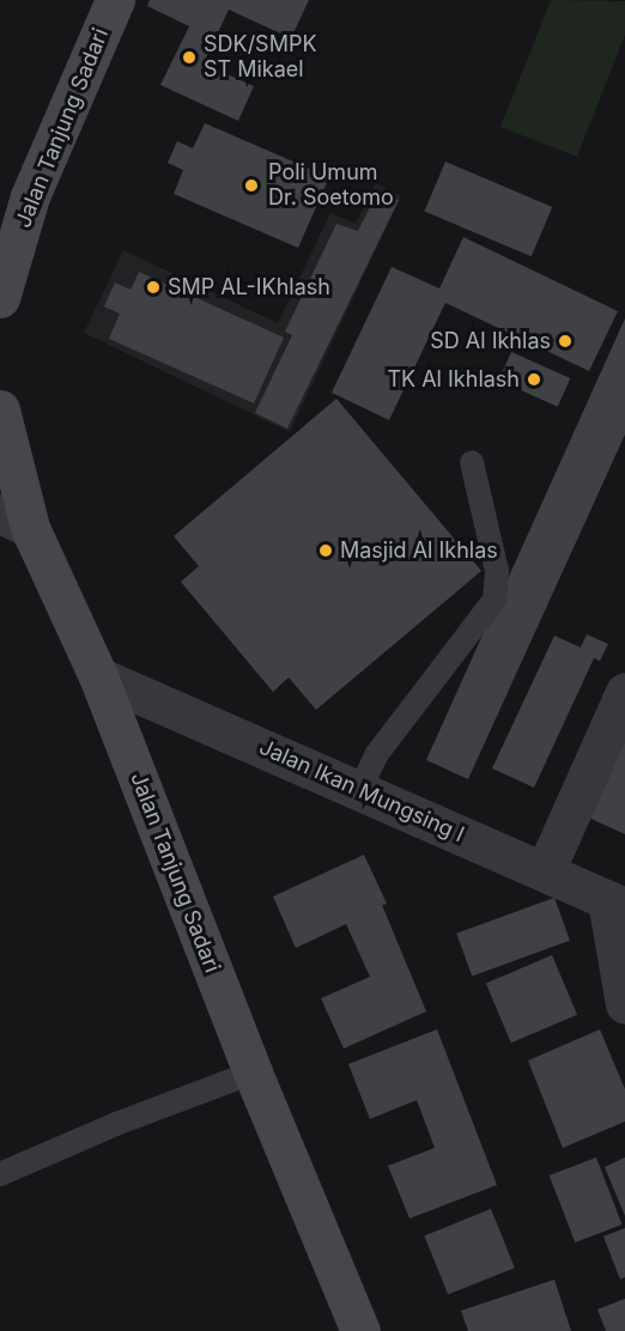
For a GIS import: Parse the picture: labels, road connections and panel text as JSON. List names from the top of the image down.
{
  "streets": {
    "street": ["Jalan Tanjung Sadari", "Jalan Ikan Mungsing I"]
  },
  "crossings": [
    ["Jalan Tanjung Sadari", "Jalan Ikan Mungsing I"]
  ],
  "places": [
    "SDK/SMPK ST Mikael",
    "Poli Umum Dr. Soetomo",
    "SMP AL-IKhlash",
    "SD Al Ikhlas",
    "TK Al Ikhlash",
    "Masjid Al Ikhlas"
  ]
}
